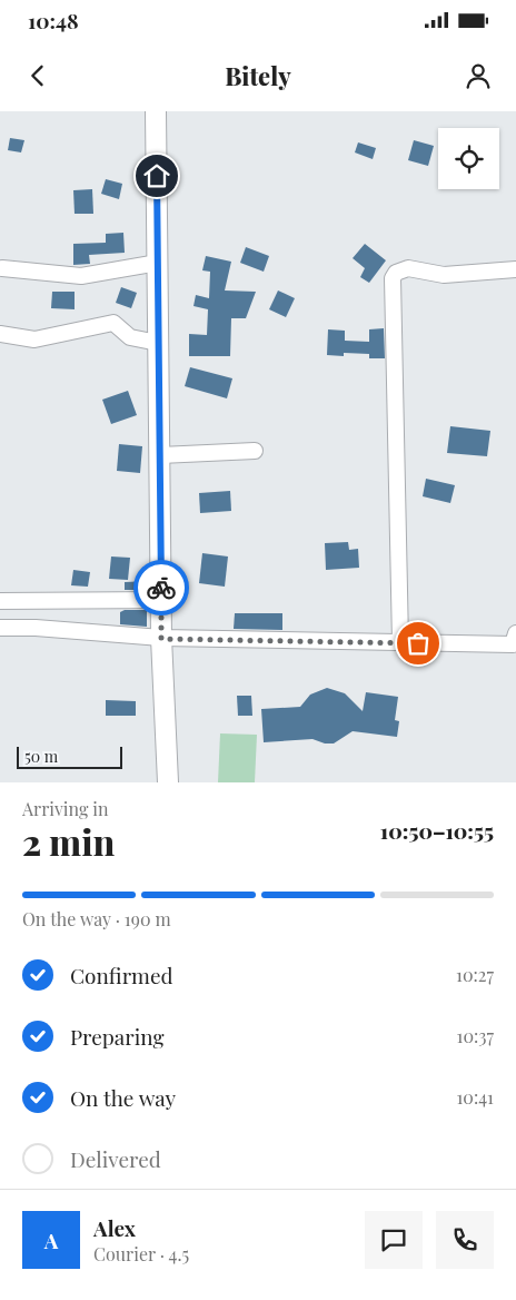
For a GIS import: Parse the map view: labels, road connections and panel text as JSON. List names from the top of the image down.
{
  "scale_bar": "50 m",
  "page": {
    "status": "10:48",
    "header": "Bitely",
    "scale": "50 m",
    "heading": ["2 min", "Arriving in", "10:50–10:55"],
    "panel": ["Alex", "Courier · 4.5"],
    "bar": "On the way · 190 m",
    "list": [
      ["Confirmed", "10:27"],
      ["Preparing", "10:37"],
      ["On the way", "10:41"],
      "Delivered"
    ],
    "round": "A"
  }
}
